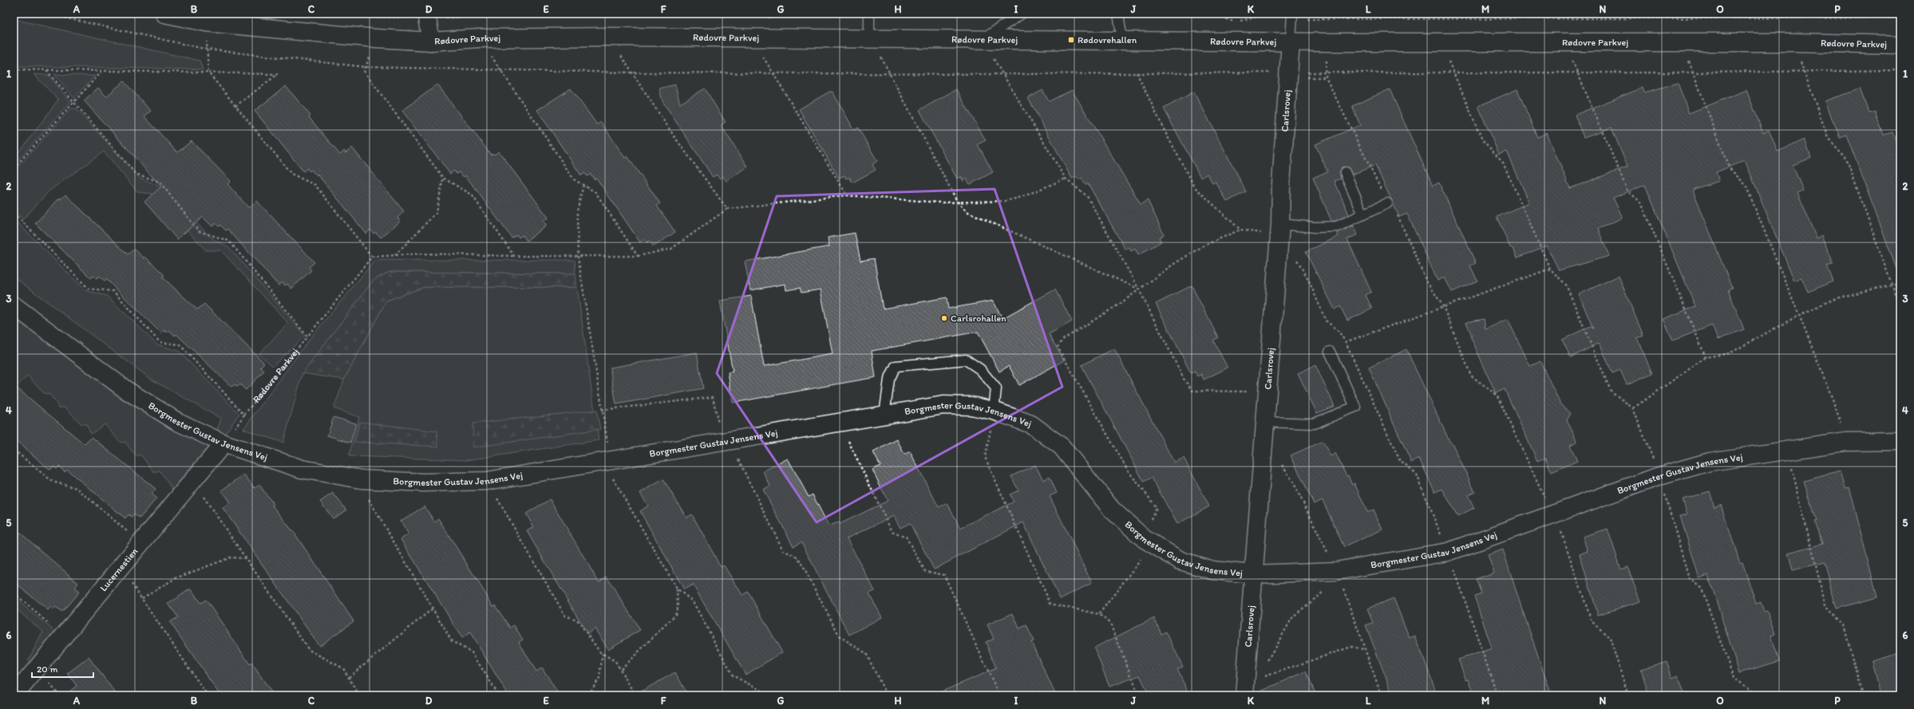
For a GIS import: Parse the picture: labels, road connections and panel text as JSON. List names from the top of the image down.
{
  "streets": {
    "street": [
      "Rødovre Parkvej",
      "Carlsrovej",
      "Borgmester Gustav Jensens Vej",
      "Lucernestien"
    ]
  },
  "crossings": [
    ["Rødovre Parkvej", "Carlsrovej"],
    ["Rødovre Parkvej", "Borgmester Gustav Jensens Vej"],
    ["Rødovre Parkvej", "Lucernestien"],
    ["Carlsrovej", "Borgmester Gustav Jensens Vej"],
    ["Borgmester Gustav Jensens Vej", "Lucernestien"]
  ],
  "places": {
    "transit": ["Rødovrehallen"],
    "other": ["Carlsrohallen"]
  },
  "scale_bar": "20 m",
  "grid": {
    "columns": [
      "A",
      "B",
      "C",
      "D",
      "E",
      "F",
      "G",
      "H",
      "I",
      "J",
      "K",
      "L",
      "M",
      "N",
      "O",
      "P"
    ],
    "rows": [
      "1",
      "2",
      "3",
      "4",
      "5",
      "6"
    ]
  }
}
